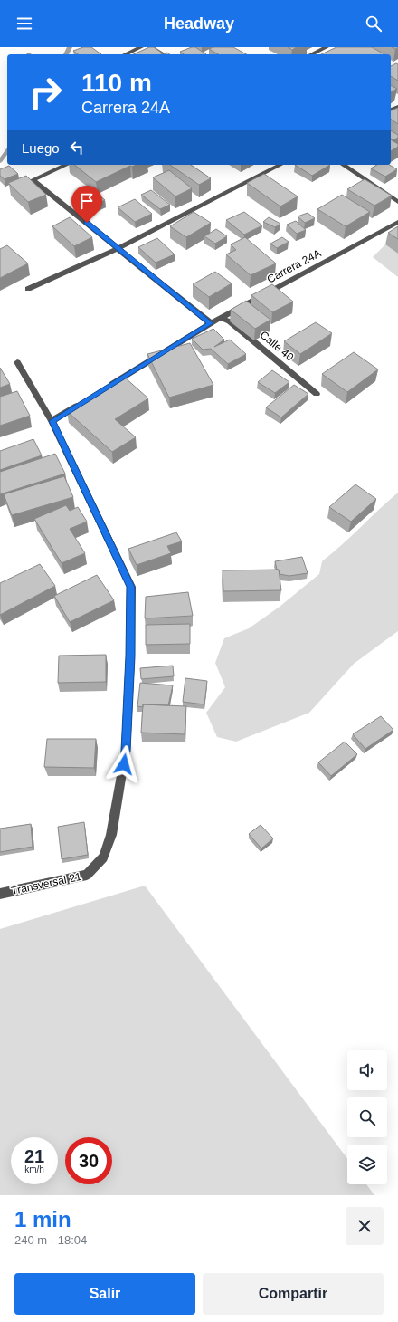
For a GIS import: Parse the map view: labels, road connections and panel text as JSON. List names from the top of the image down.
{
  "streets": {
    "street": ["Carrera 24A", "Calle 40", "Transversal 21"]
  },
  "crossings": [
    ["Carrera 24A", "Calle 40"]
  ],
  "page": {
    "header": "Headway",
    "turn": ["110 m", "Carrera 24A"],
    "then": "Luego",
    "speed": "21 km/h",
    "limit": "30",
    "heading": ["1 min", "240 m · 18:04"],
    "buttons": ["Salir", "Compartir"]
  }
}
